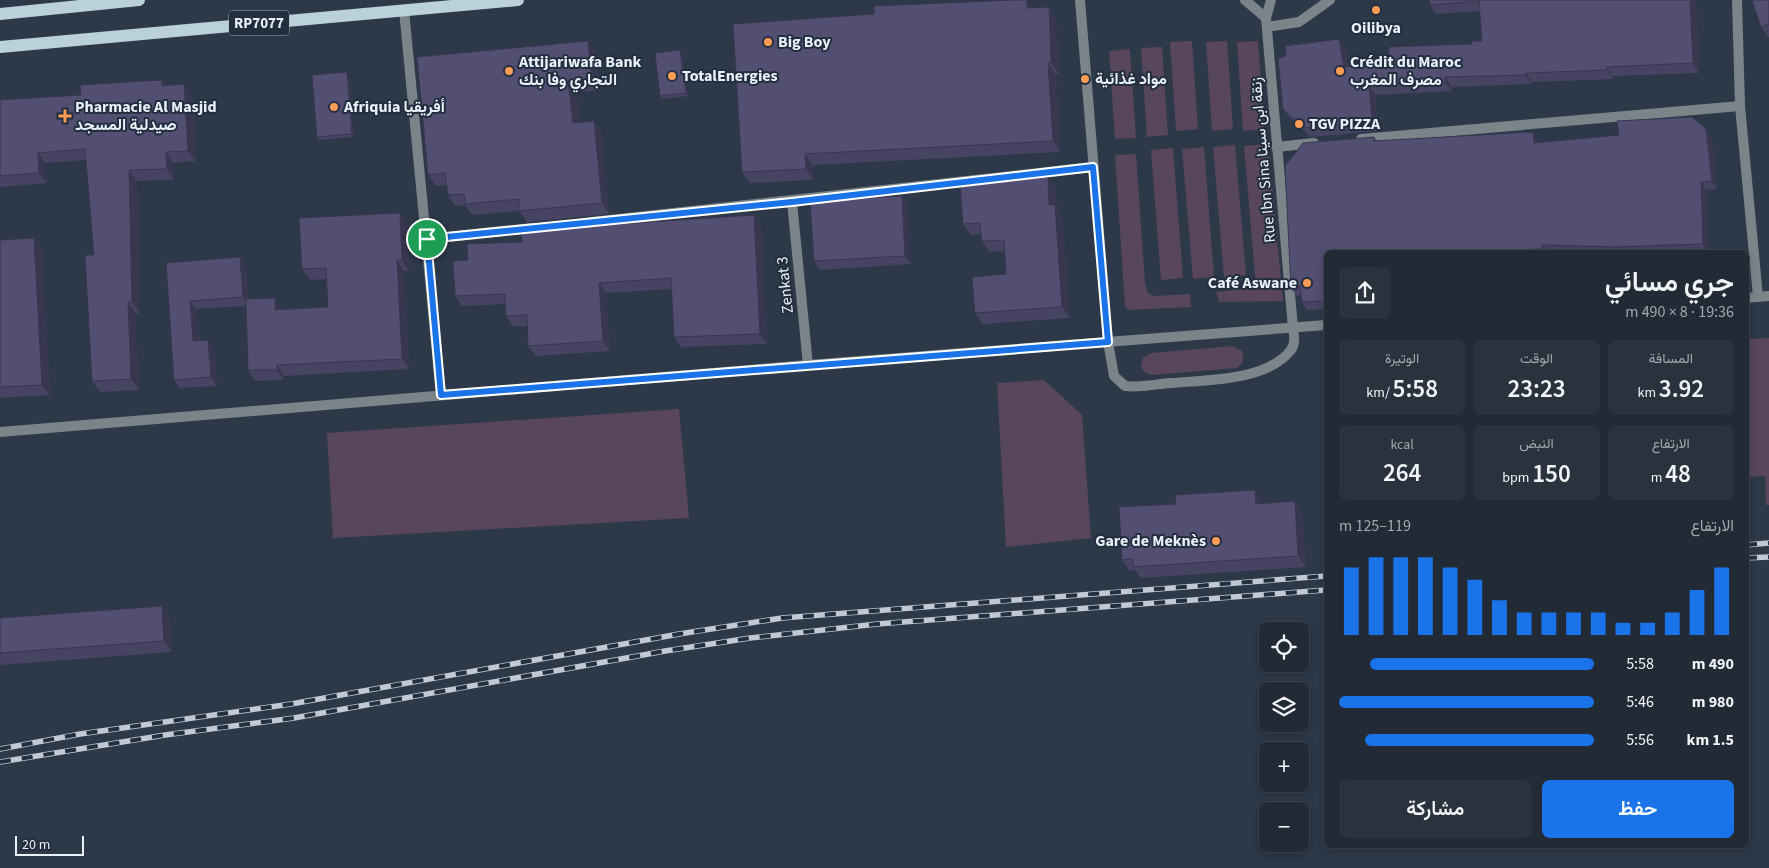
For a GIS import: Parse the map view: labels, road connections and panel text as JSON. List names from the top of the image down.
{
  "streets": {
    "main road": ["RP7077"],
    "street": ["Rue Ibn Sina زنقة ابن سينا", "Zenkat 3"]
  },
  "places": {
    "other": [
      "Oilibya",
      "Big Boy",
      "Attijariwafa Bank التجاري وفا بنك",
      "Crédit du Maroc مصرف المغرب",
      "TotalEnergies",
      "مواد غذائية",
      "Afriquia أفريقيا",
      "TGV PIZZA",
      "Café Aswane",
      "Gare de Meknès"
    ],
    "health": ["Pharmacie Al Masjid صيدلية المسجد"]
  },
  "scale_bar": "20 m",
  "page": {
    "heading": ["جري مسائي", "19:36 · 8 × 490 m"],
    "stats": [
      ["المسافة", "3.92 km"],
      ["الوقت", "23:23"],
      ["الوتيرة", "5:58 /km"],
      ["الارتفاع", "48 m"],
      ["النبض", "150 bpm"],
      ["kcal", "264"]
    ],
    "chart": ["الارتفاع", "119–125 m"],
    "map_buttons": ["+", "−"],
    "list": [
      {
        "name": "490 m",
        "note": "5:58"
      },
      {
        "name": "980 m",
        "note": "5:46"
      },
      {
        "name": "1.5 km",
        "note": "5:56"
      }
    ],
    "buttons": ["حفظ", "مشاركة"],
    "scale": "20 m"
  }
}
